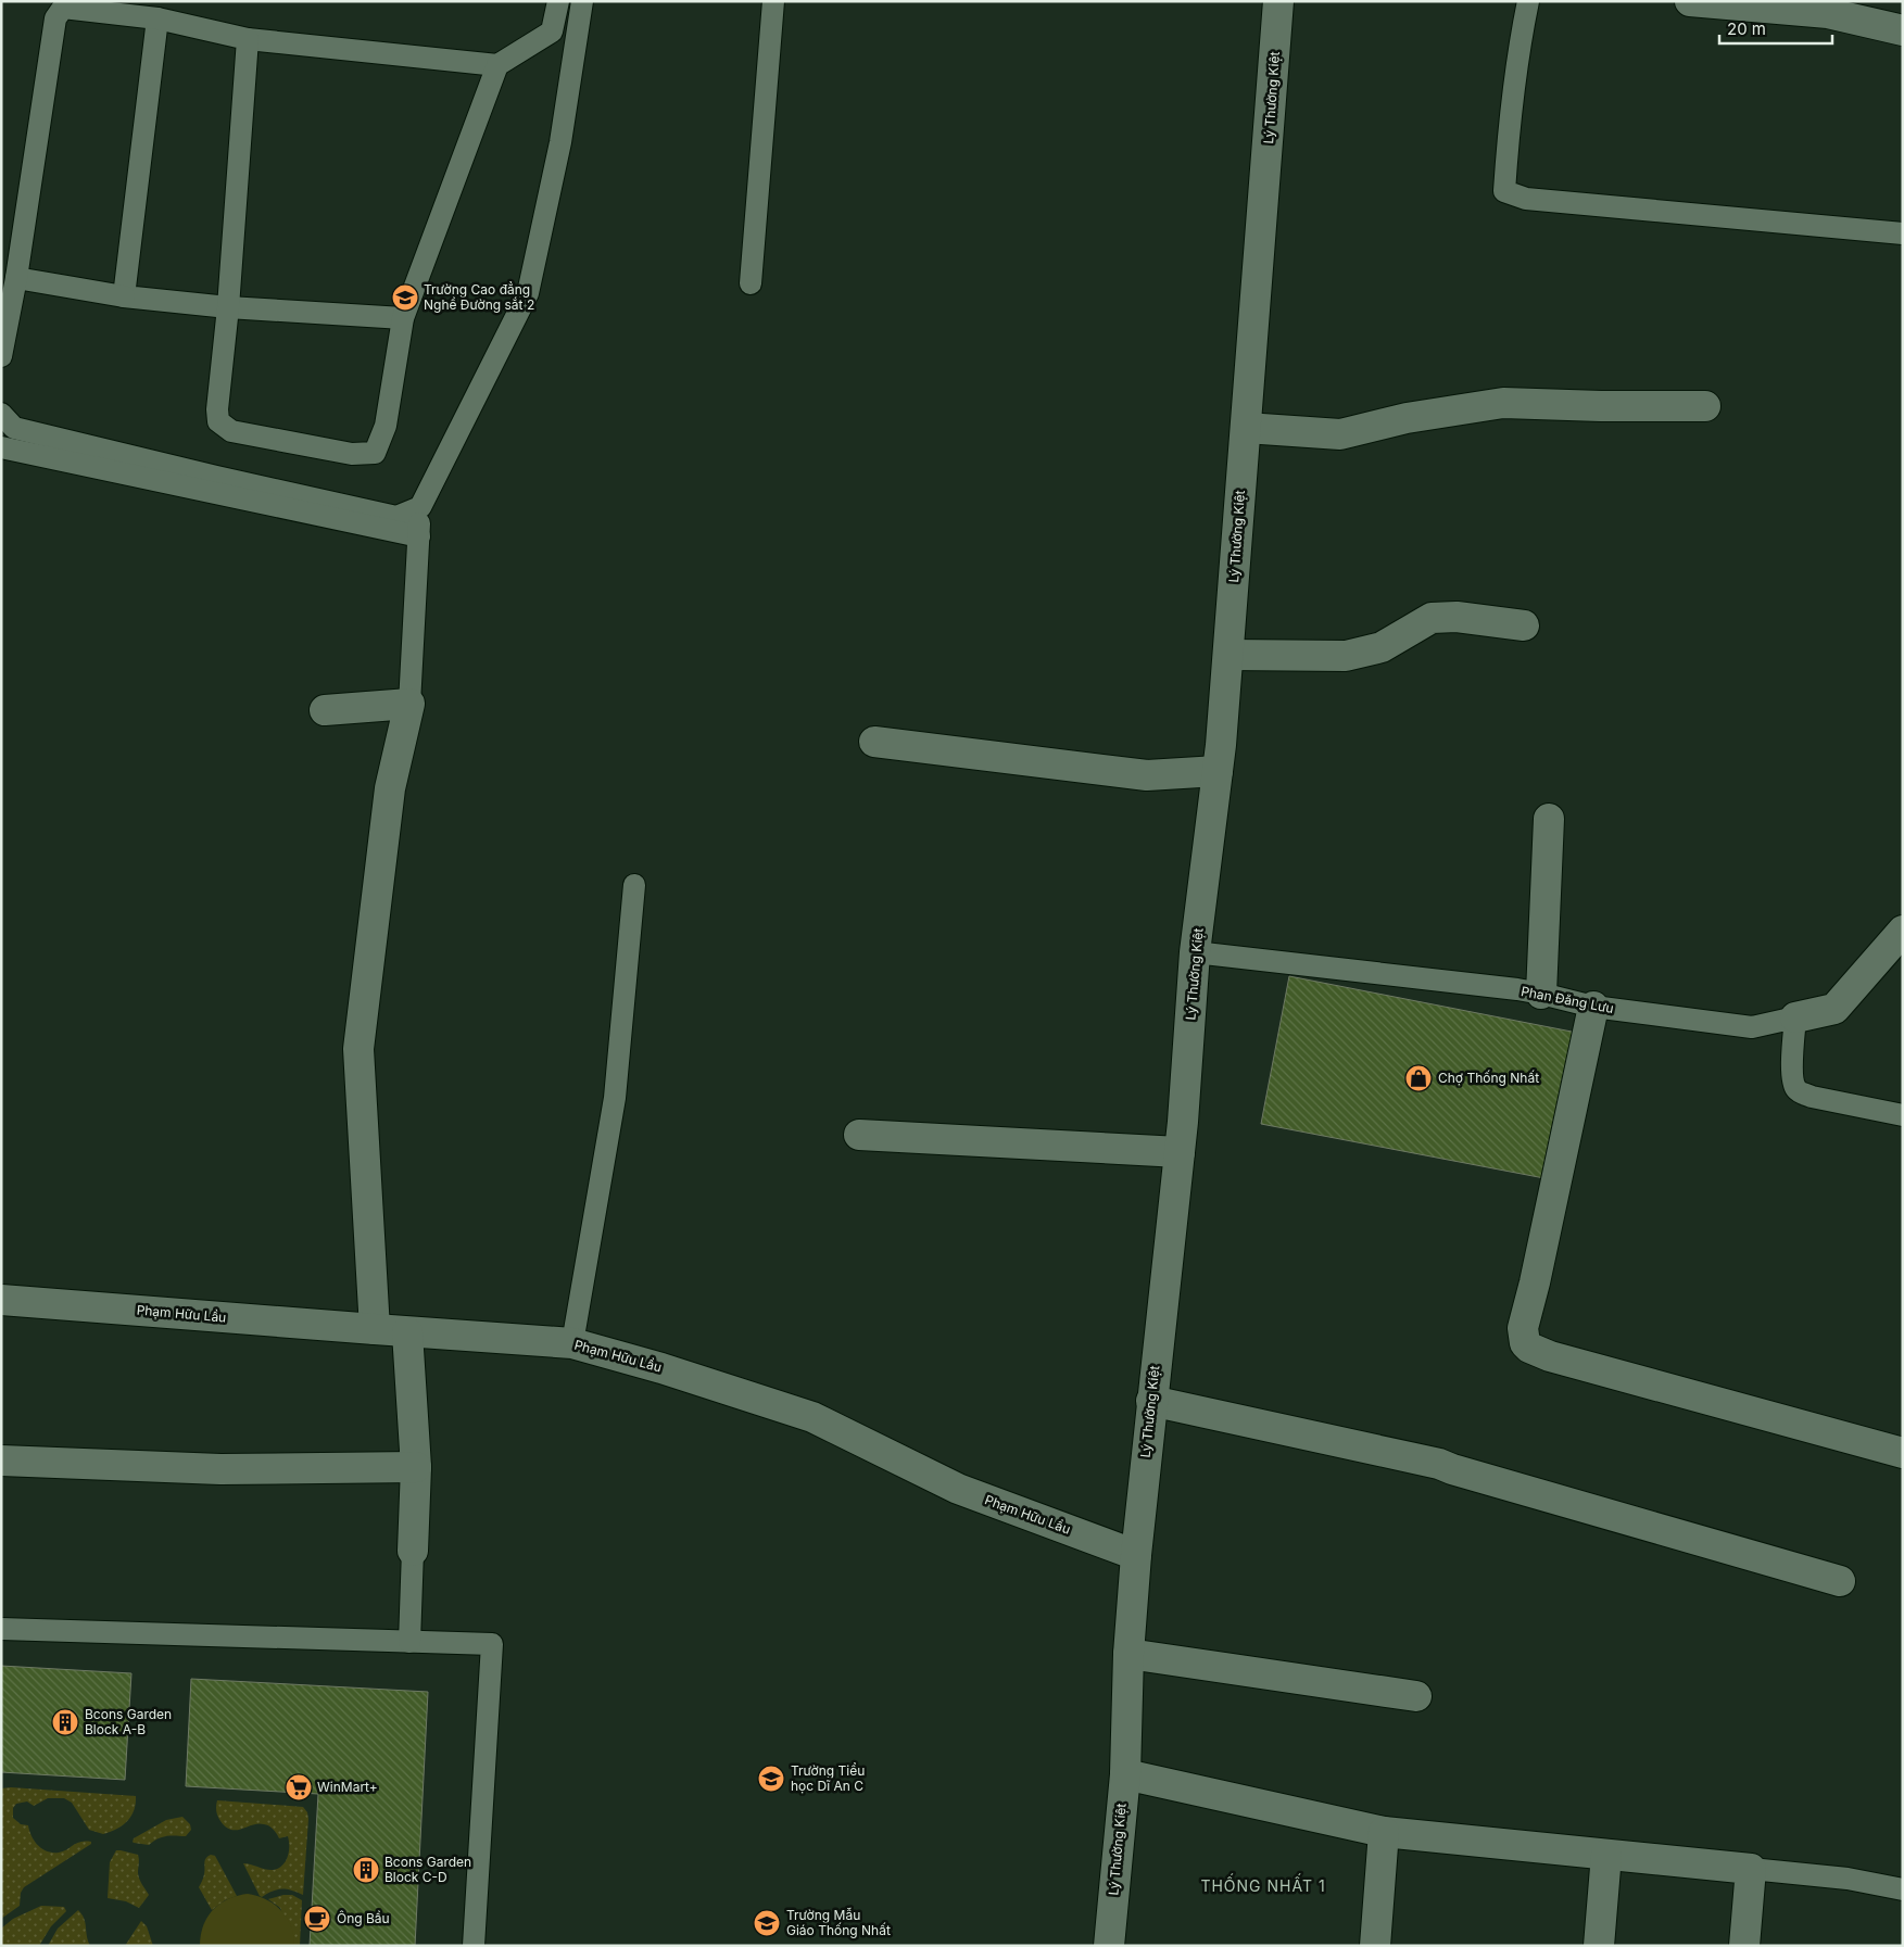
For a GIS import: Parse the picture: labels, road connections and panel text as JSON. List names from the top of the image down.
{
  "streets": {
    "street": ["Lý Thường Kiệt", "Phan Đăng Lưu", "Phạm Hữu Lầu"]
  },
  "crossings": [
    ["Lý Thường Kiệt", "Phan Đăng Lưu"],
    ["Lý Thường Kiệt", "Phạm Hữu Lầu"]
  ],
  "districts": ["THỐNG NHẤT 1"],
  "places": {
    "school or university": ["Trường Cao đẳng Nghề Đường sắt 2", "Trường Tiểu học Dĩ An C", "Trường Mẫu Giáo Thống Nhất"],
    "shop": ["Chợ Thống Nhất"],
    "building": ["Bcons Garden Block A-B", "Bcons Garden Block C-D"],
    "supermarket": ["WinMart+"],
    "cafe": ["Ông Bầu"]
  },
  "scale_bar": "20 m"
}
